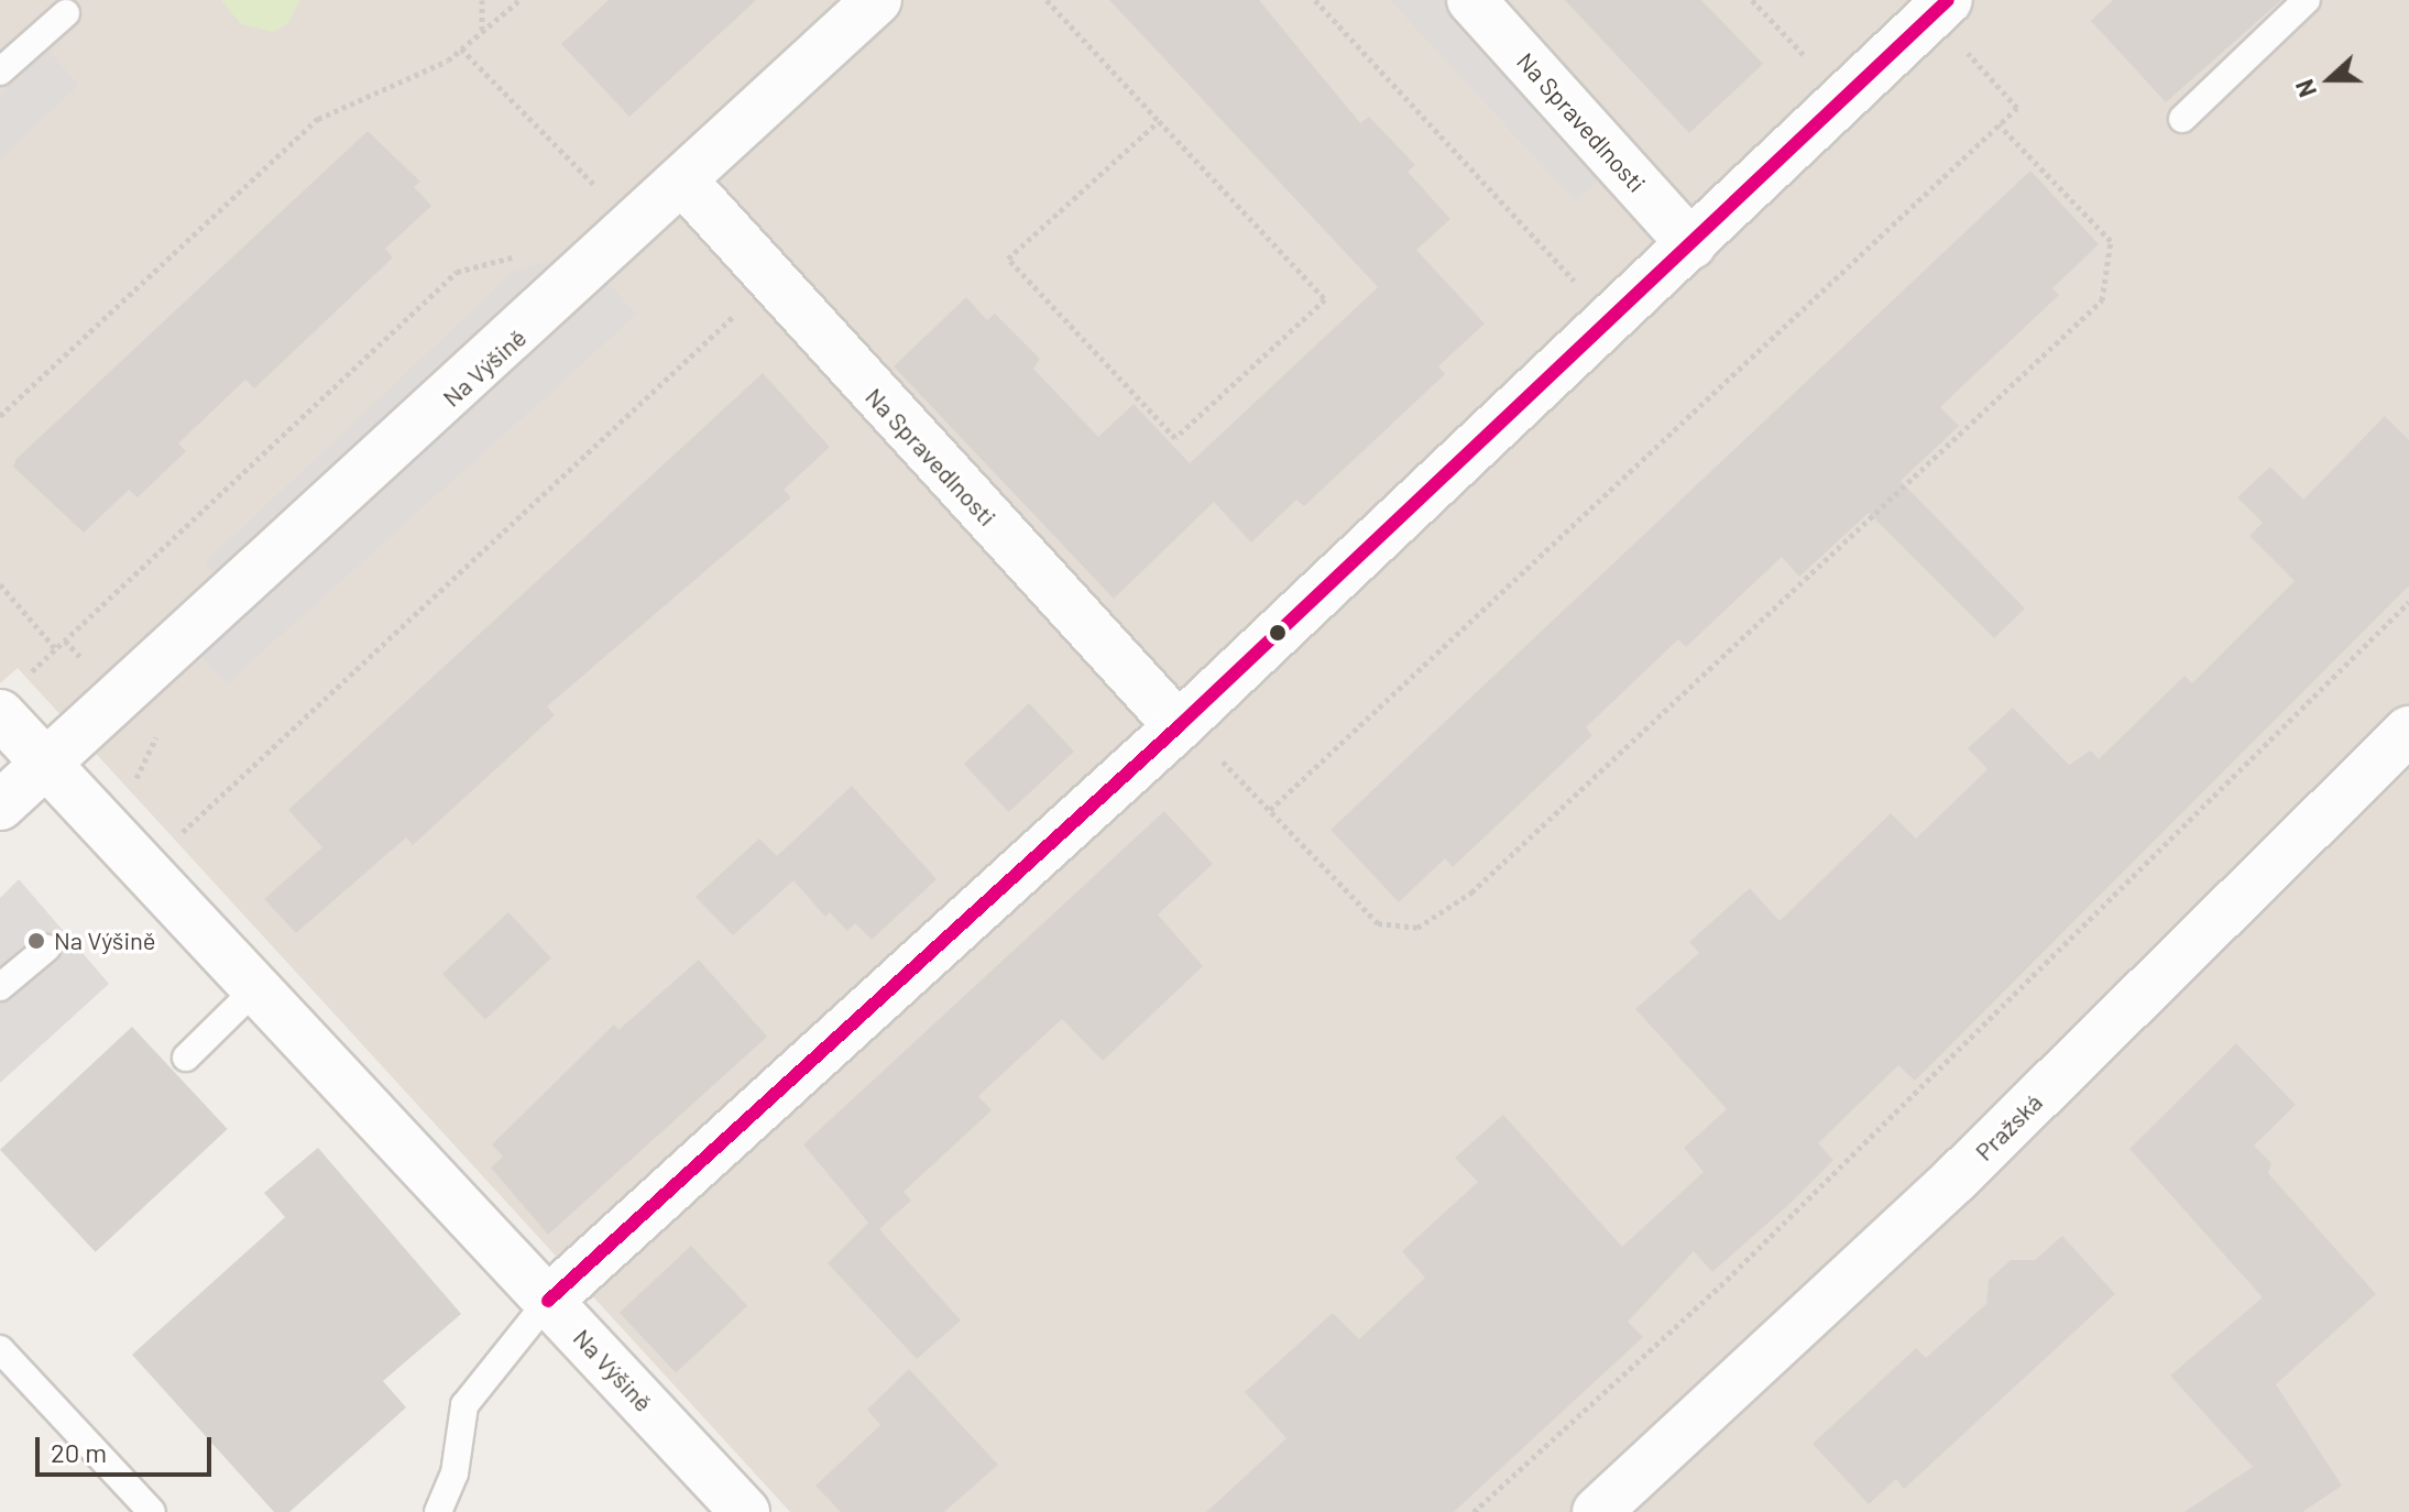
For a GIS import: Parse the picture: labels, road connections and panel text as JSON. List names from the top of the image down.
{
  "streets": {
    "street": ["Na Spravedlnosti", "Na Výšině", "Pražská"]
  },
  "crossings": [
    ["Na Spravedlnosti", "Na Výšině"]
  ],
  "places": ["Na Výšině"],
  "scale_bar": "20 m",
  "north": "left"
}
